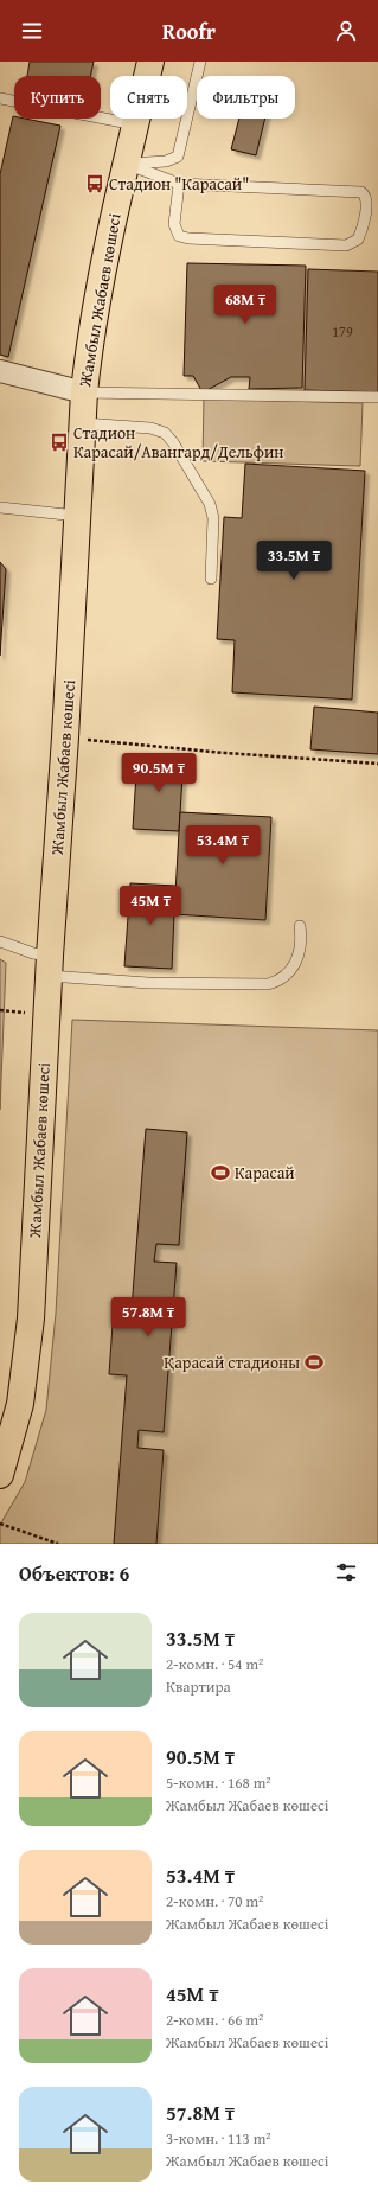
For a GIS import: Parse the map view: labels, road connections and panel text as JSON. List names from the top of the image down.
{
  "streets": {
    "main road": ["Жамбыл Жабаев көшесі"]
  },
  "places": {
    "bus stop": ["Стадион \"Карасай\"", "Стадион Карасай/Авангард/Дельфин"],
    "sports": ["Карасай", "Қарасай стадионы"]
  },
  "house_numbers": ["179"],
  "page": {
    "header": "Roofr",
    "chip": ["Купить", "Снять", "Фильтры"],
    "price": [
      "68M ₸",
      "33.5M ₸",
      "90.5M ₸",
      "53.4M ₸",
      "45M ₸",
      "57.8M ₸"
    ],
    "heading": "Объектов: 6",
    "list": [
      {
        "name": "33.5M ₸",
        "note": "2-комн. · 54 m² · Квартира"
      },
      {
        "name": "90.5M ₸",
        "note": "5-комн. · 168 m² · Жамбыл Жабаев көшесі"
      },
      {
        "name": "53.4M ₸",
        "note": "2-комн. · 70 m² · Жамбыл Жабаев көшесі"
      },
      {
        "name": "45M ₸",
        "note": "2-комн. · 66 m² · Жамбыл Жабаев көшесі"
      },
      {
        "name": "57.8M ₸",
        "note": "3-комн. · 113 m² · Жамбыл Жабаев көшесі"
      }
    ]
  }
}
